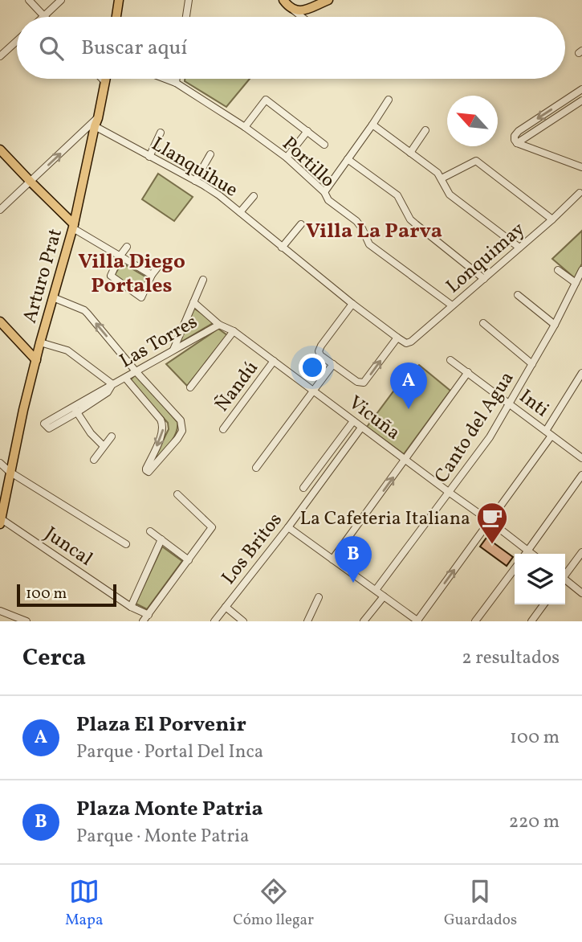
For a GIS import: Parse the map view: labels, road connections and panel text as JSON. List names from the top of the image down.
{
  "streets": {
    "main road": ["Arturo Prat"],
    "street": [
      "Portillo",
      "Llanquihue",
      "Lonquimay",
      "Las Torres",
      "Ñandú",
      "Inti",
      "Vicuña",
      "Canto del Agua",
      "Juncal",
      "Los Britos"
    ]
  },
  "crossings": [
    ["Portillo", "Lonquimay"],
    ["Llanquihue", "Lonquimay"],
    ["Llanquihue", "Arturo Prat"],
    ["Arturo Prat", "Juncal"],
    ["Las Torres", "Vicuña"],
    ["Ñandú", "Vicuña"],
    ["Inti", "Canto del Agua"],
    ["Vicuña", "Canto del Agua"],
    ["Vicuña", "Los Britos"]
  ],
  "districts": ["Villa La Parva", "Villa Diego Portales"],
  "places": {
    "cafe": ["La Cafeteria Italiana"]
  },
  "scale_bar": "100 m",
  "north": "top left",
  "page": {
    "search": "Buscar aquí",
    "pins": ["A", "B"],
    "scale": "100 m",
    "heading": ["Cerca", "2 resultados"],
    "list": [
      {
        "mark": "A",
        "name": "Plaza El Porvenir",
        "note": "Parque · Portal Del Inca",
        "value": "100 m"
      },
      {
        "mark": "B",
        "name": "Plaza Monte Patria",
        "note": "Parque · Monte Patria",
        "value": "220 m"
      }
    ],
    "nav": ["Mapa", "Cómo llegar", "Guardados"]
  }
}
